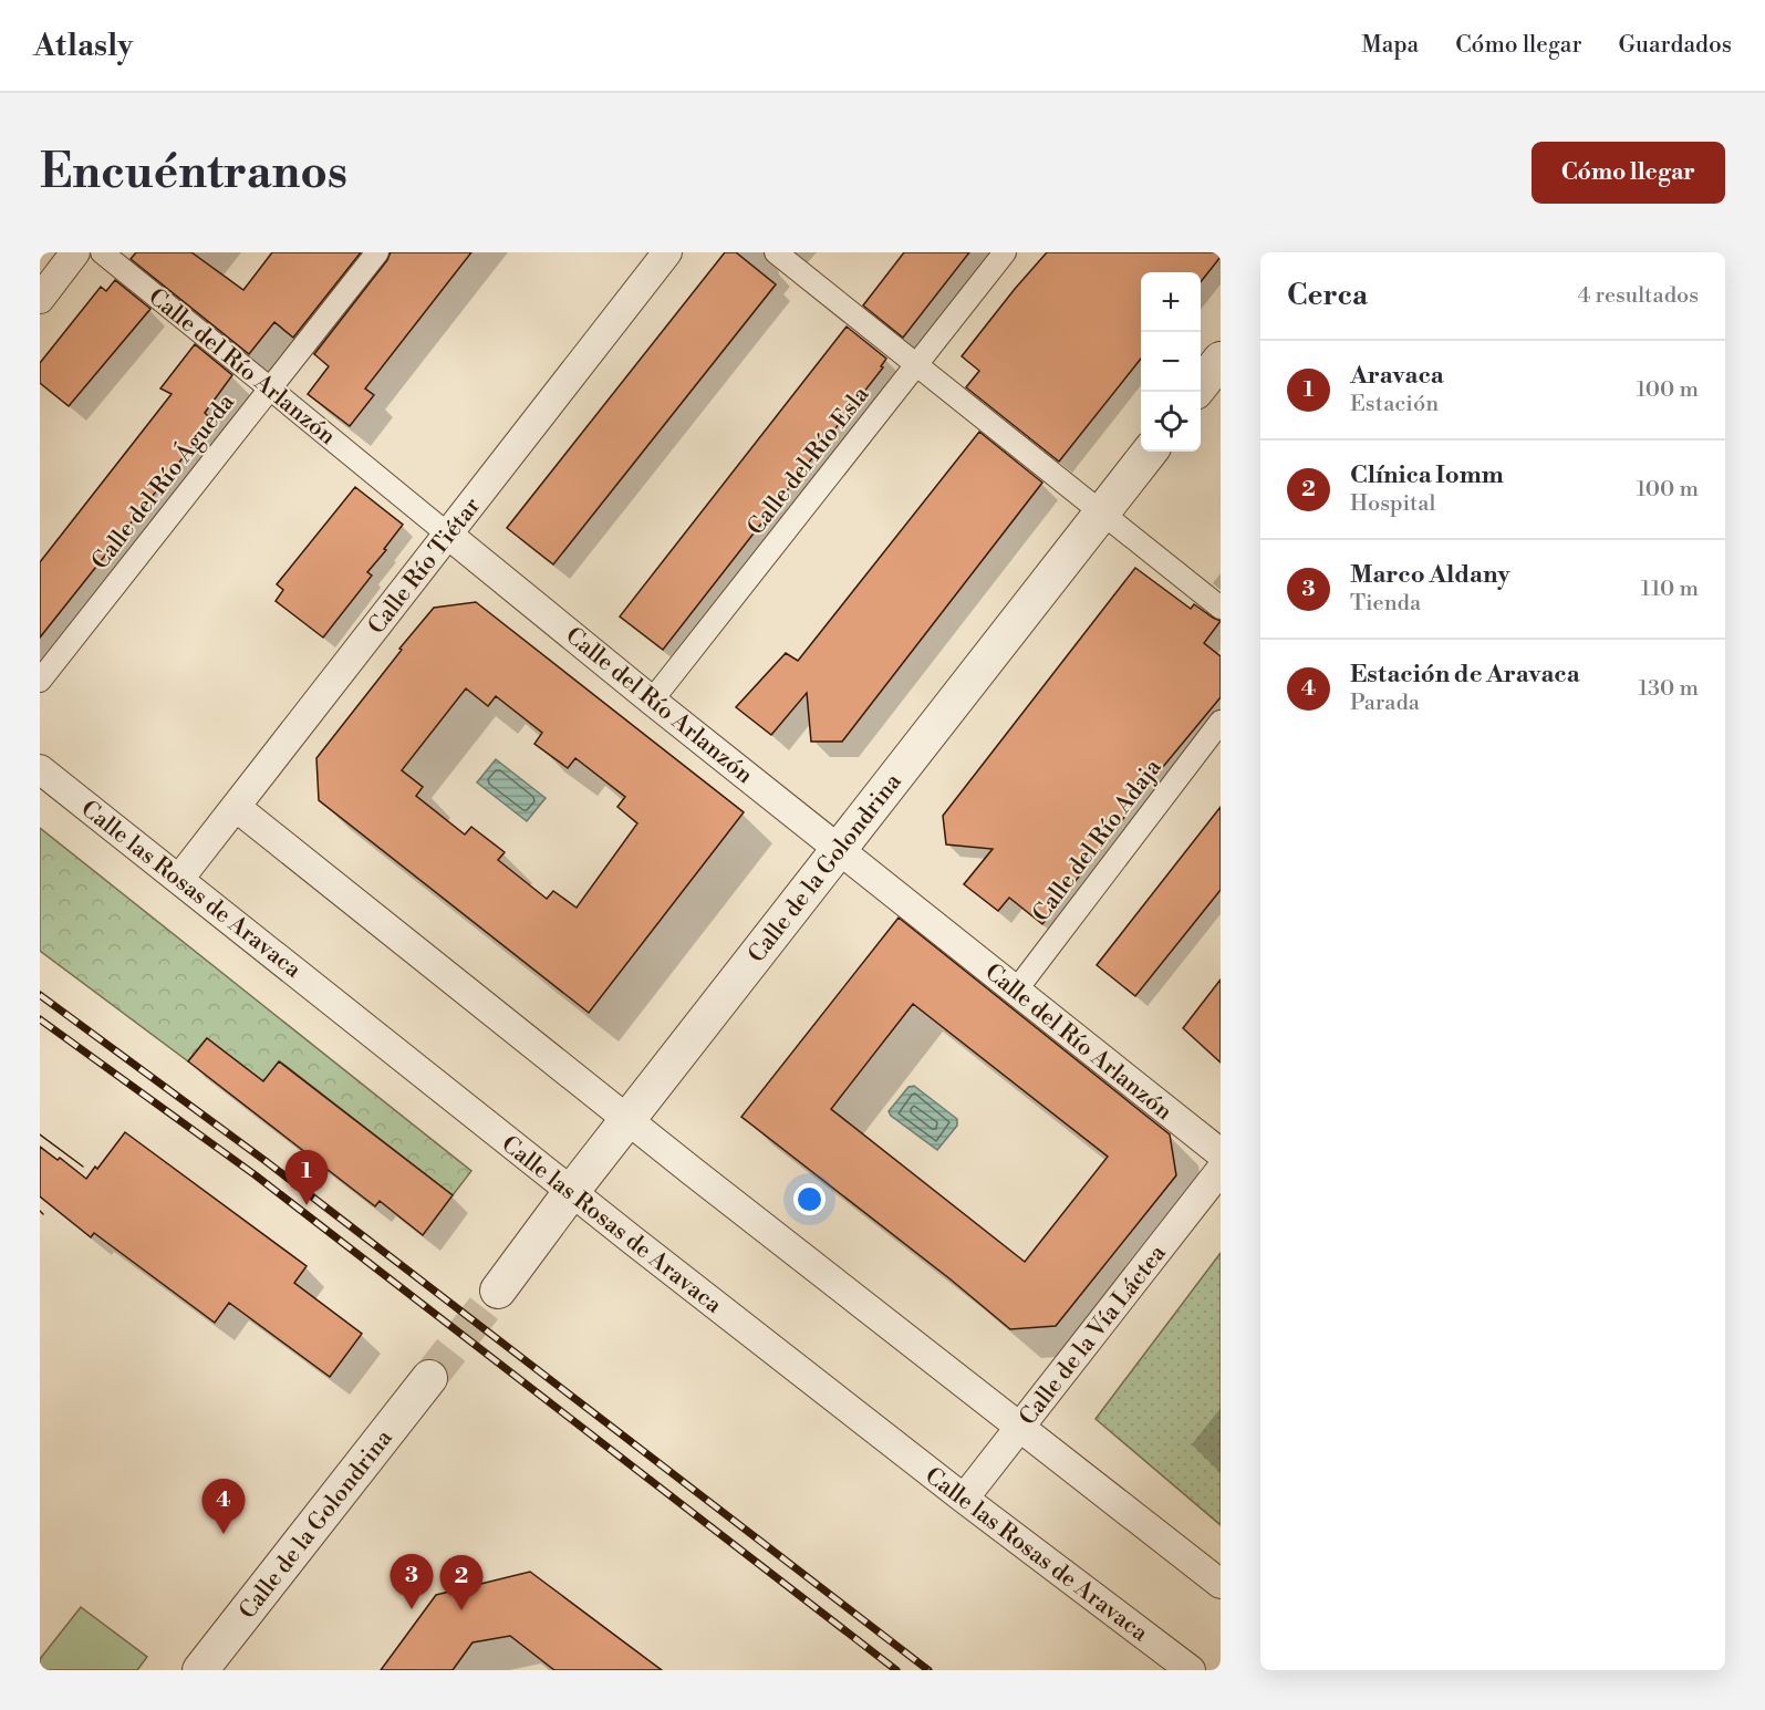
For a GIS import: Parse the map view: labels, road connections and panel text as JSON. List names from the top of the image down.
{
  "streets": {
    "street": [
      "Calle del Río Arlanzón",
      "Calle del Río Esla",
      "Calle del Río Águeda",
      "Calle Río Tiétar",
      "Calle del Río Adaja",
      "Calle de la Golondrina",
      "Calle las Rosas de Aravaca",
      "Calle de la Vía Láctea"
    ]
  },
  "crossings": [
    ["Calle del Río Arlanzón", "Calle del Río Esla"],
    ["Calle del Río Arlanzón", "Calle del Río Águeda"],
    ["Calle del Río Arlanzón", "Calle Río Tiétar"],
    ["Calle del Río Arlanzón", "Calle del Río Adaja"],
    ["Calle del Río Arlanzón", "Calle de la Golondrina"],
    ["Calle Río Tiétar", "Calle las Rosas de Aravaca"],
    ["Calle de la Golondrina", "Calle las Rosas de Aravaca"],
    ["Calle las Rosas de Aravaca", "Calle de la Vía Láctea"]
  ],
  "page": {
    "header": "Atlasly",
    "nav": ["Mapa", "Cómo llegar", "Guardados"],
    "buttons": "Cómo llegar",
    "title": "Encuéntranos",
    "heading": ["Cerca", "4 resultados"],
    "map_buttons": ["+", "−"],
    "list": [
      {
        "mark": "1",
        "name": "Aravaca",
        "note": "Estación",
        "value": "100 m"
      },
      {
        "mark": "2",
        "name": "Clínica Iomm",
        "note": "Hospital",
        "value": "100 m"
      },
      {
        "mark": "3",
        "name": "Marco Aldany",
        "note": "Tienda",
        "value": "110 m"
      },
      {
        "mark": "4",
        "name": "Estación de Aravaca",
        "note": "Parada",
        "value": "130 m"
      }
    ],
    "pins": [
      "1",
      "4",
      "3",
      "2"
    ]
  }
}
